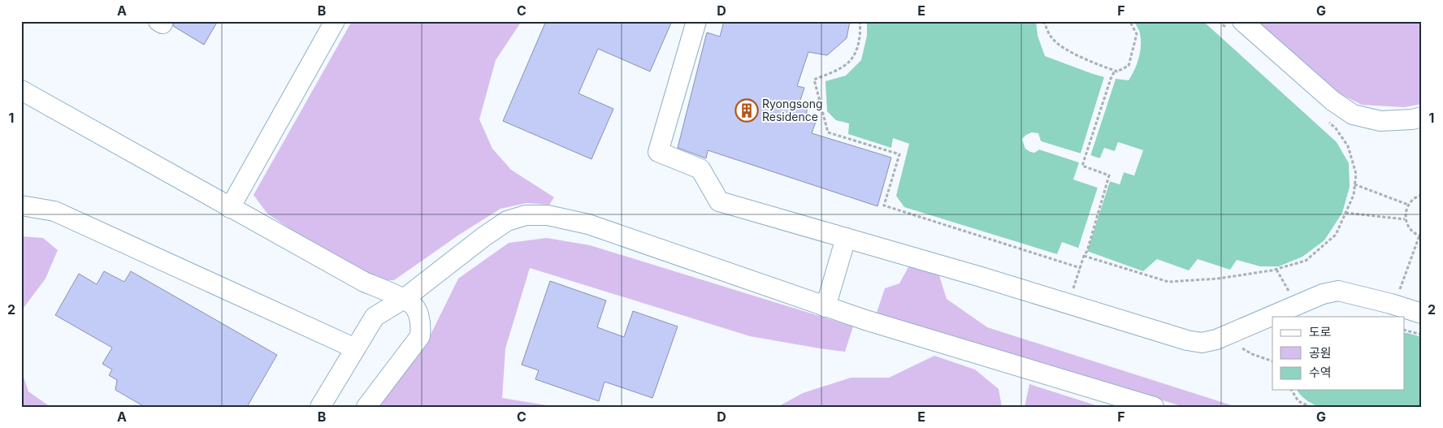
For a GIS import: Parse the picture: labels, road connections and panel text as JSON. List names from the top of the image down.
{
  "places": {
    "building": ["Ryongsong Residence"]
  },
  "legend": ["도로", "공원", "수역"],
  "grid": {
    "columns": [
      "A",
      "B",
      "C",
      "D",
      "E",
      "F",
      "G"
    ],
    "rows": ["1", "2"]
  }
}
